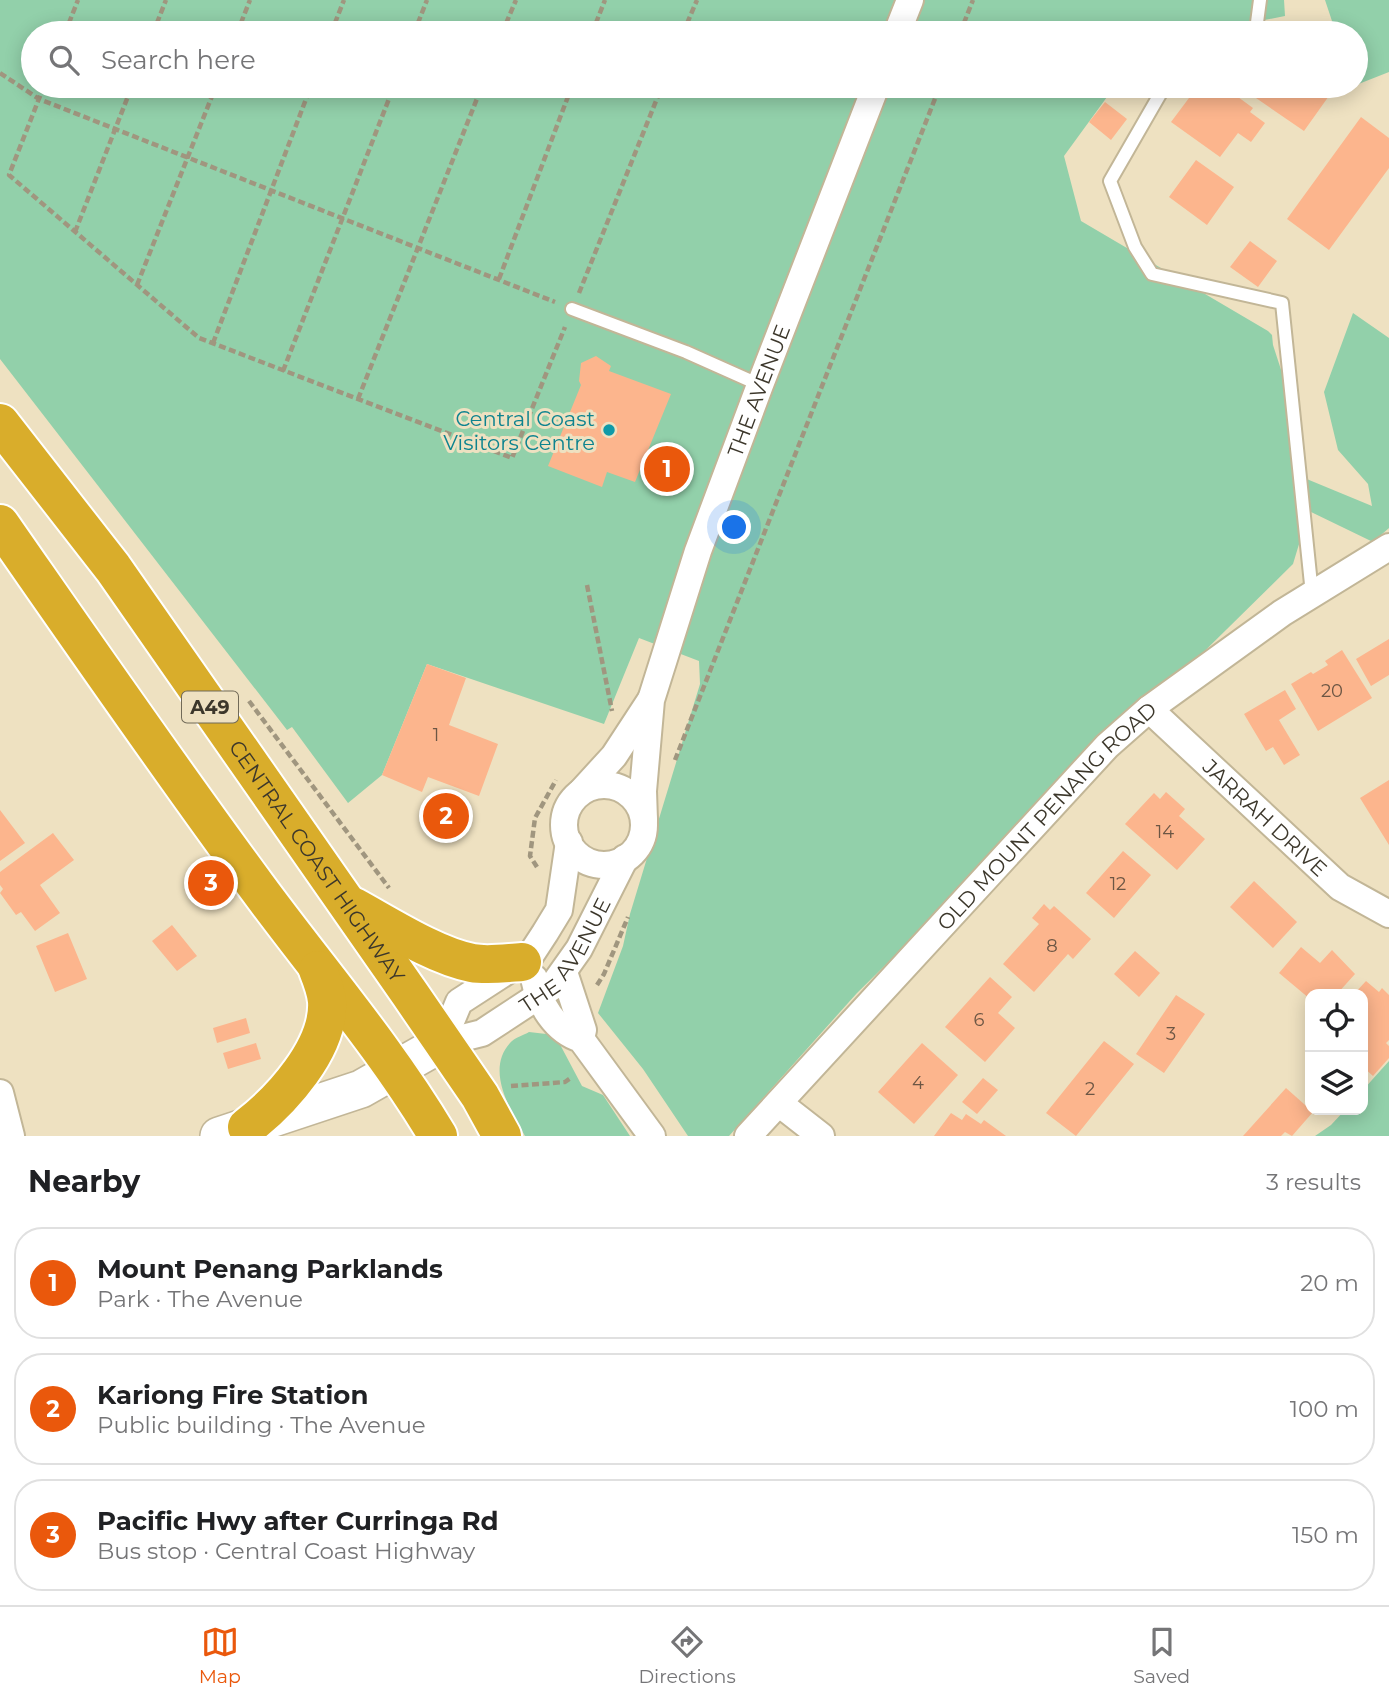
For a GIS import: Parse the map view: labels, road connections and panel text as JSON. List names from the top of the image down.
{
  "streets": {
    "highway": ["A49", "CENTRAL COAST HIGHWAY"],
    "street": ["THE AVENUE", "OLD MOUNT PENANG ROAD", "JARRAH DRIVE"]
  },
  "crossings": [
    ["THE AVENUE", "CENTRAL COAST HIGHWAY"],
    ["OLD MOUNT PENANG ROAD", "JARRAH DRIVE"]
  ],
  "places": ["Central Coast Visitors Centre"],
  "house_numbers": [
    "20",
    "1",
    "14",
    "12",
    "8",
    "6",
    "3",
    "4",
    "2"
  ],
  "page": {
    "search": "Search here",
    "pins": ["1", "2", "3"],
    "heading": ["Nearby", "3 results"],
    "list": [
      {
        "mark": "1",
        "name": "Mount Penang Parklands",
        "note": "Park · The Avenue",
        "value": "20 m"
      },
      {
        "mark": "2",
        "name": "Kariong Fire Station",
        "note": "Public building · The Avenue",
        "value": "100 m"
      },
      {
        "mark": "3",
        "name": "Pacific Hwy after Curringa Rd",
        "note": "Bus stop · Central Coast Highway",
        "value": "150 m"
      }
    ],
    "nav": ["Map", "Directions", "Saved"]
  }
}
